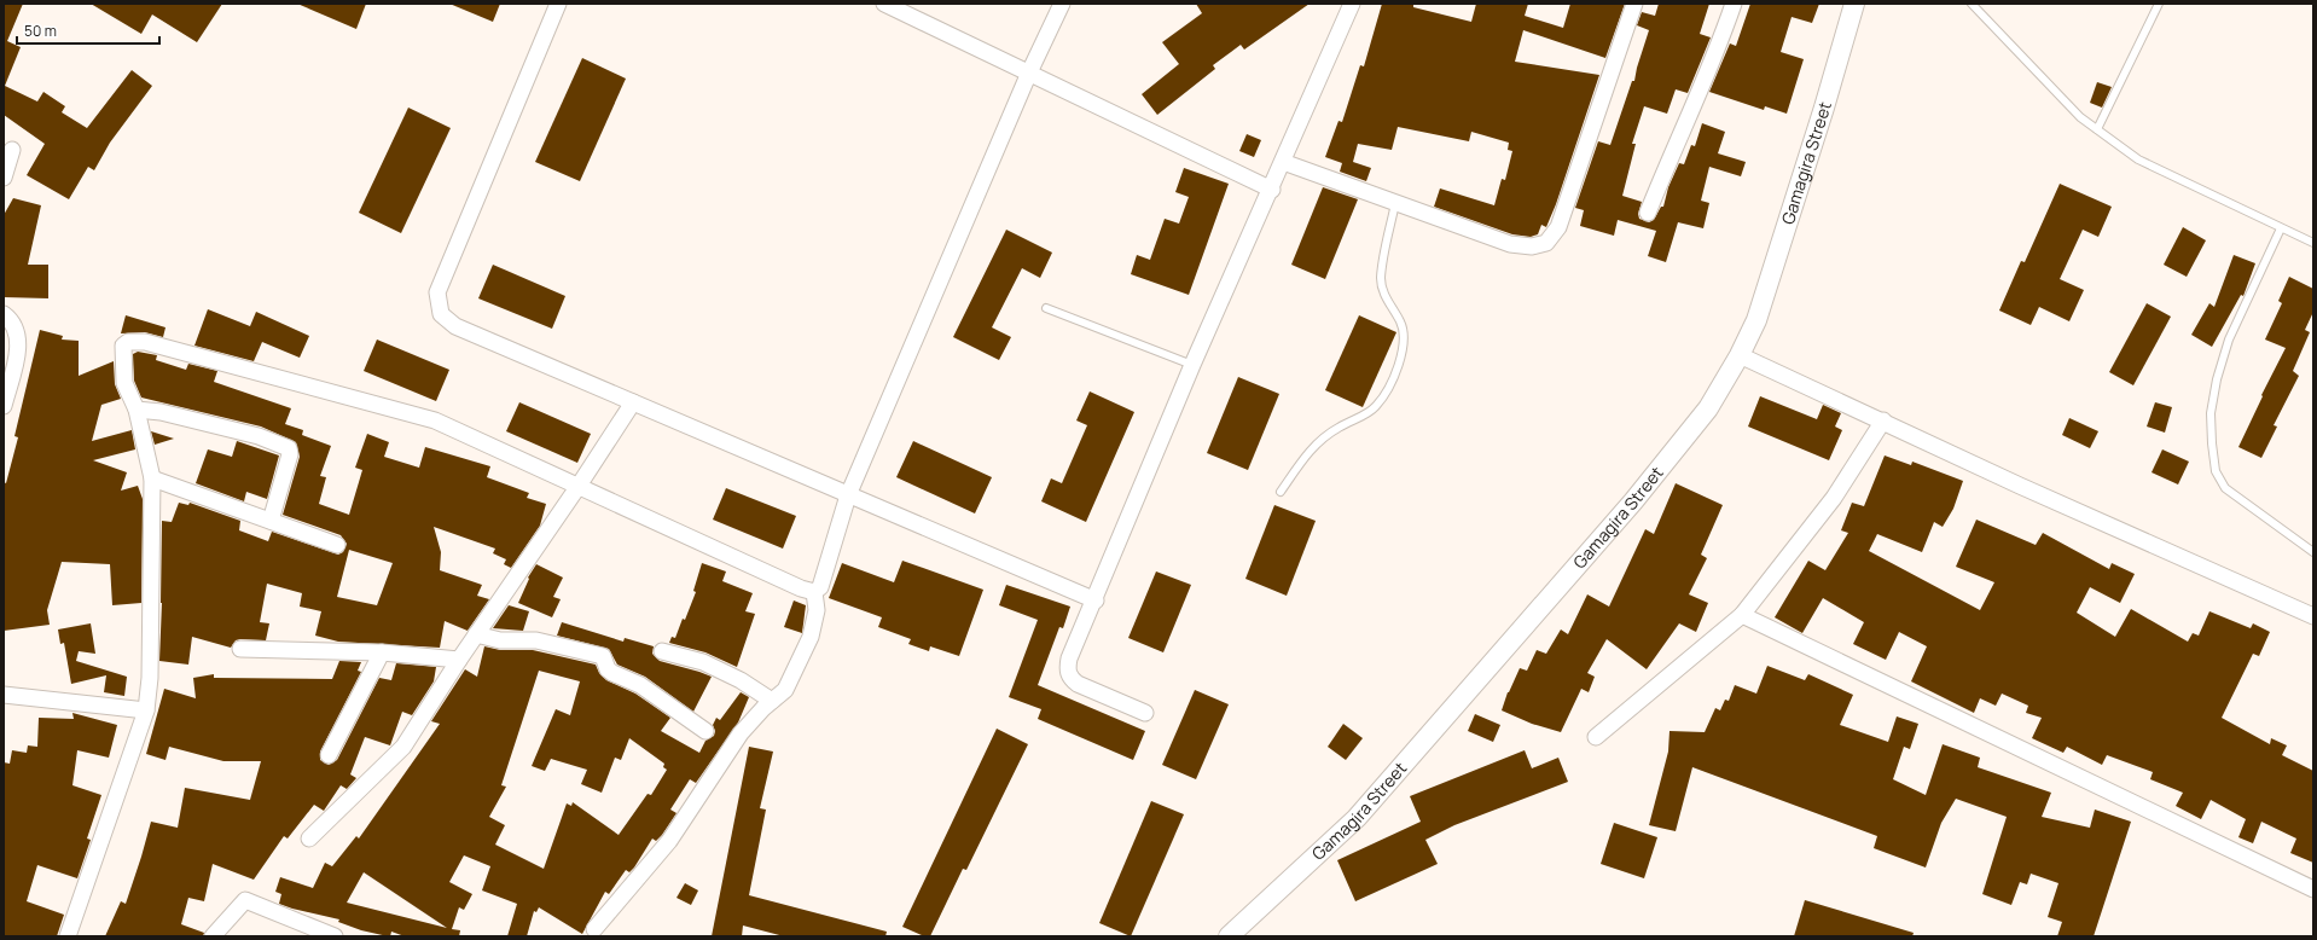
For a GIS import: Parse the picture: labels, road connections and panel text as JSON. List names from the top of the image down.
{
  "streets": {
    "street": ["Gamagira Street"]
  },
  "scale_bar": "50 m"
}
